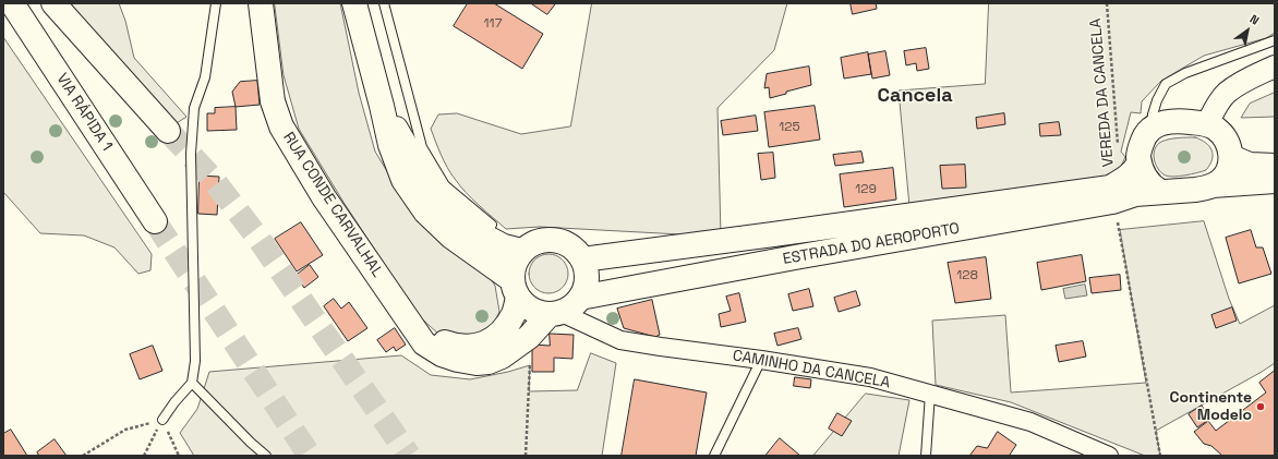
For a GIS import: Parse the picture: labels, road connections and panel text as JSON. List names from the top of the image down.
{
  "streets": {
    "main road": ["VIA RÁPIDA 1", "RUA CONDE CARVALHAL", "ESTRADA DO AEROPORTO"],
    "street": ["CAMINHO DA CANCELA"],
    "path": ["VEREDA DA CANCELA"]
  },
  "crossings": [
    ["RUA CONDE CARVALHAL", "ESTRADA DO AEROPORTO"],
    ["RUA CONDE CARVALHAL", "CAMINHO DA CANCELA"],
    ["ESTRADA DO AEROPORTO", "CAMINHO DA CANCELA"]
  ],
  "districts": ["Cancela"],
  "places": ["Continente Modelo"],
  "house_numbers": [
    "117",
    "125",
    "129",
    "128"
  ],
  "north": "top right"
}
